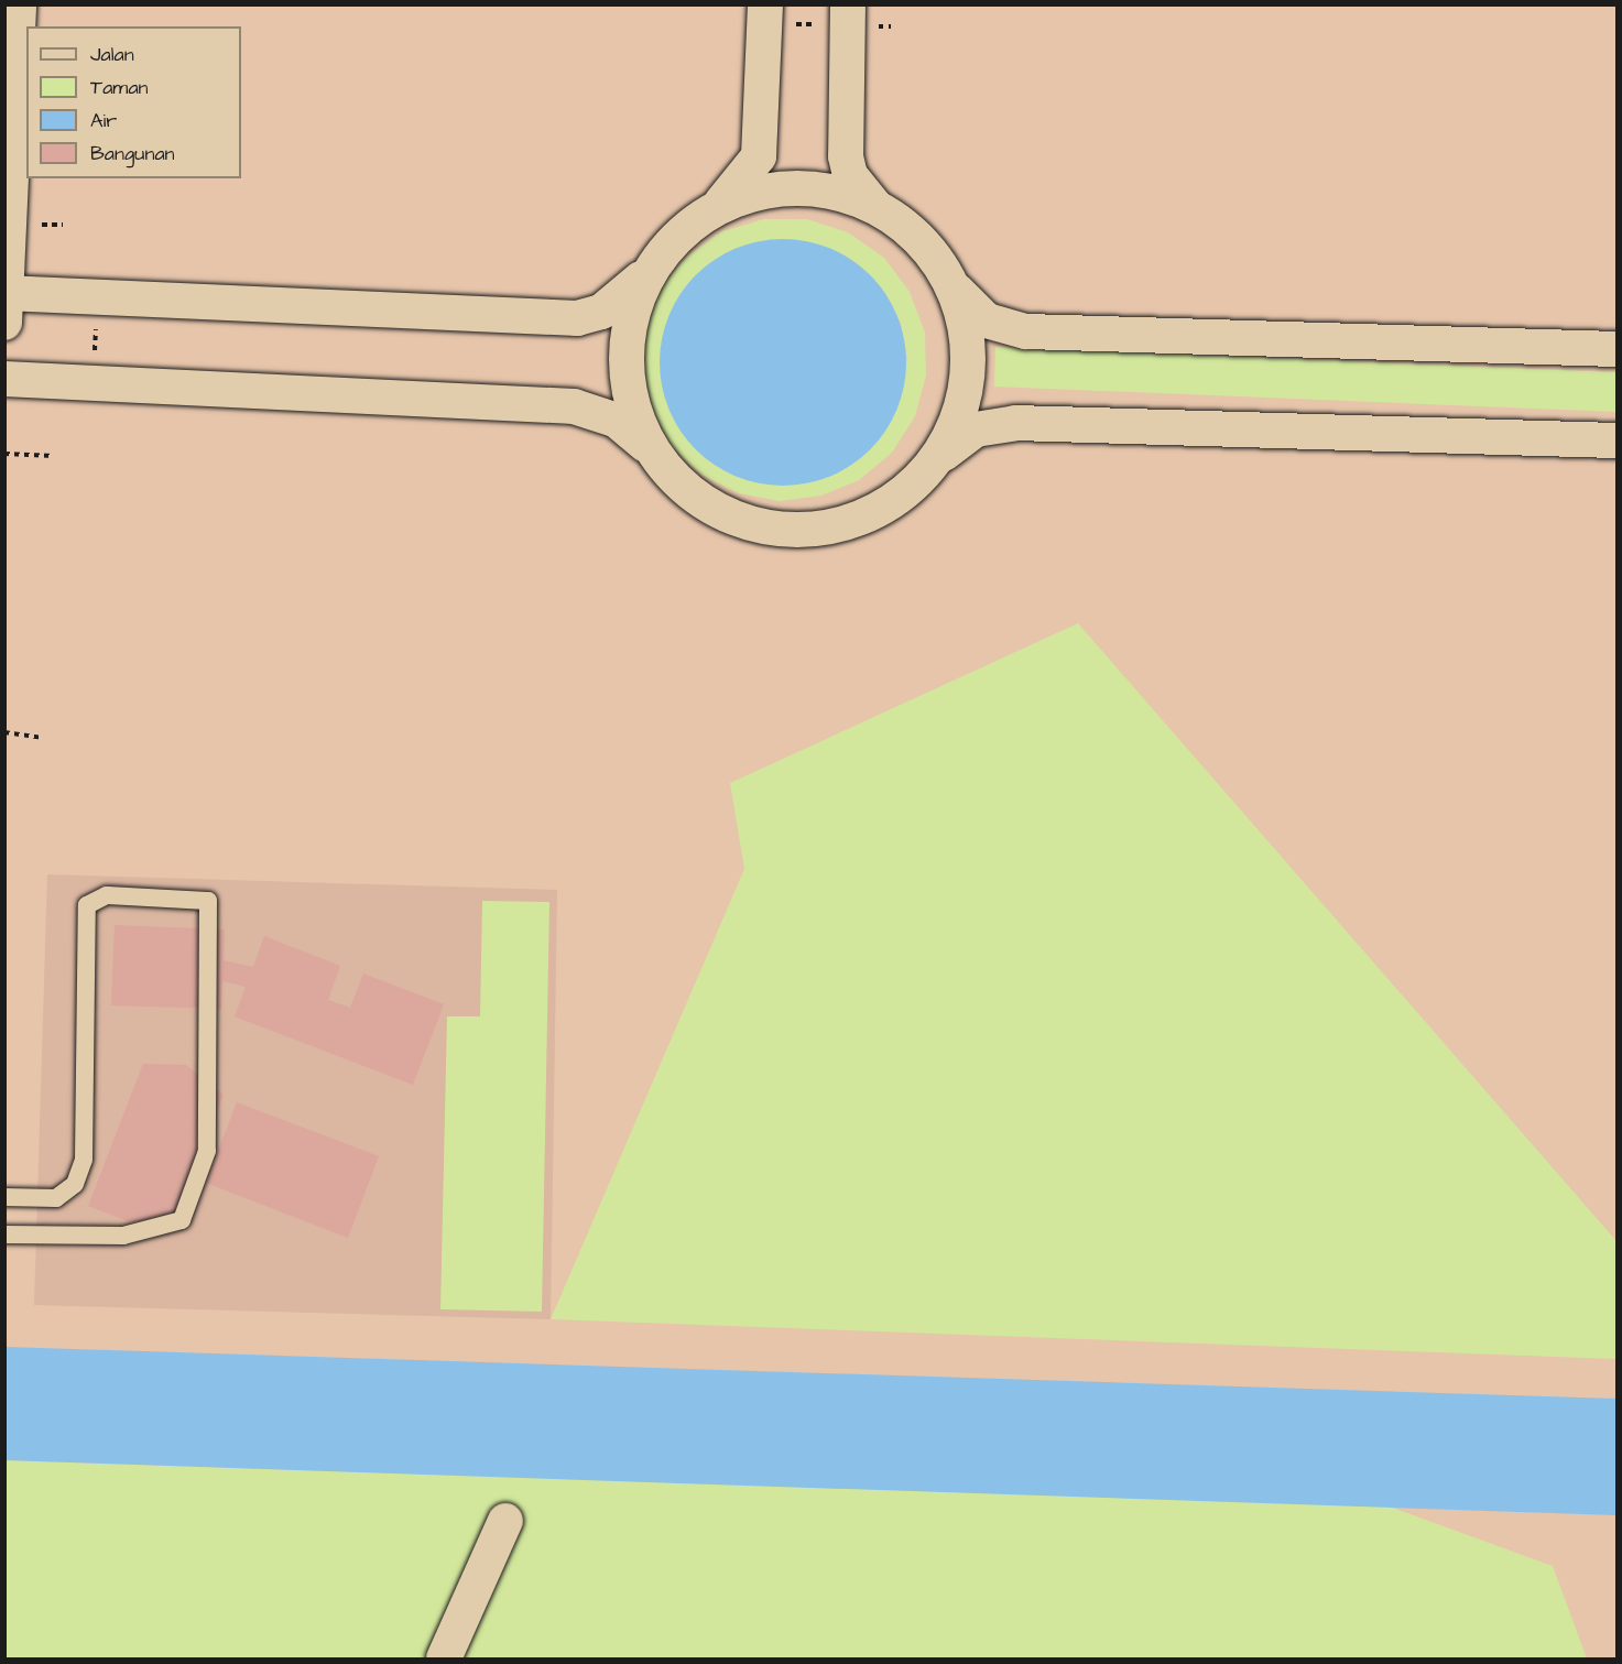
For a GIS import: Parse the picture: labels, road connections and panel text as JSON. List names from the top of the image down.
{
  "legend": [
    "Jalan",
    "Taman",
    "Air",
    "Bangunan"
  ]
}
